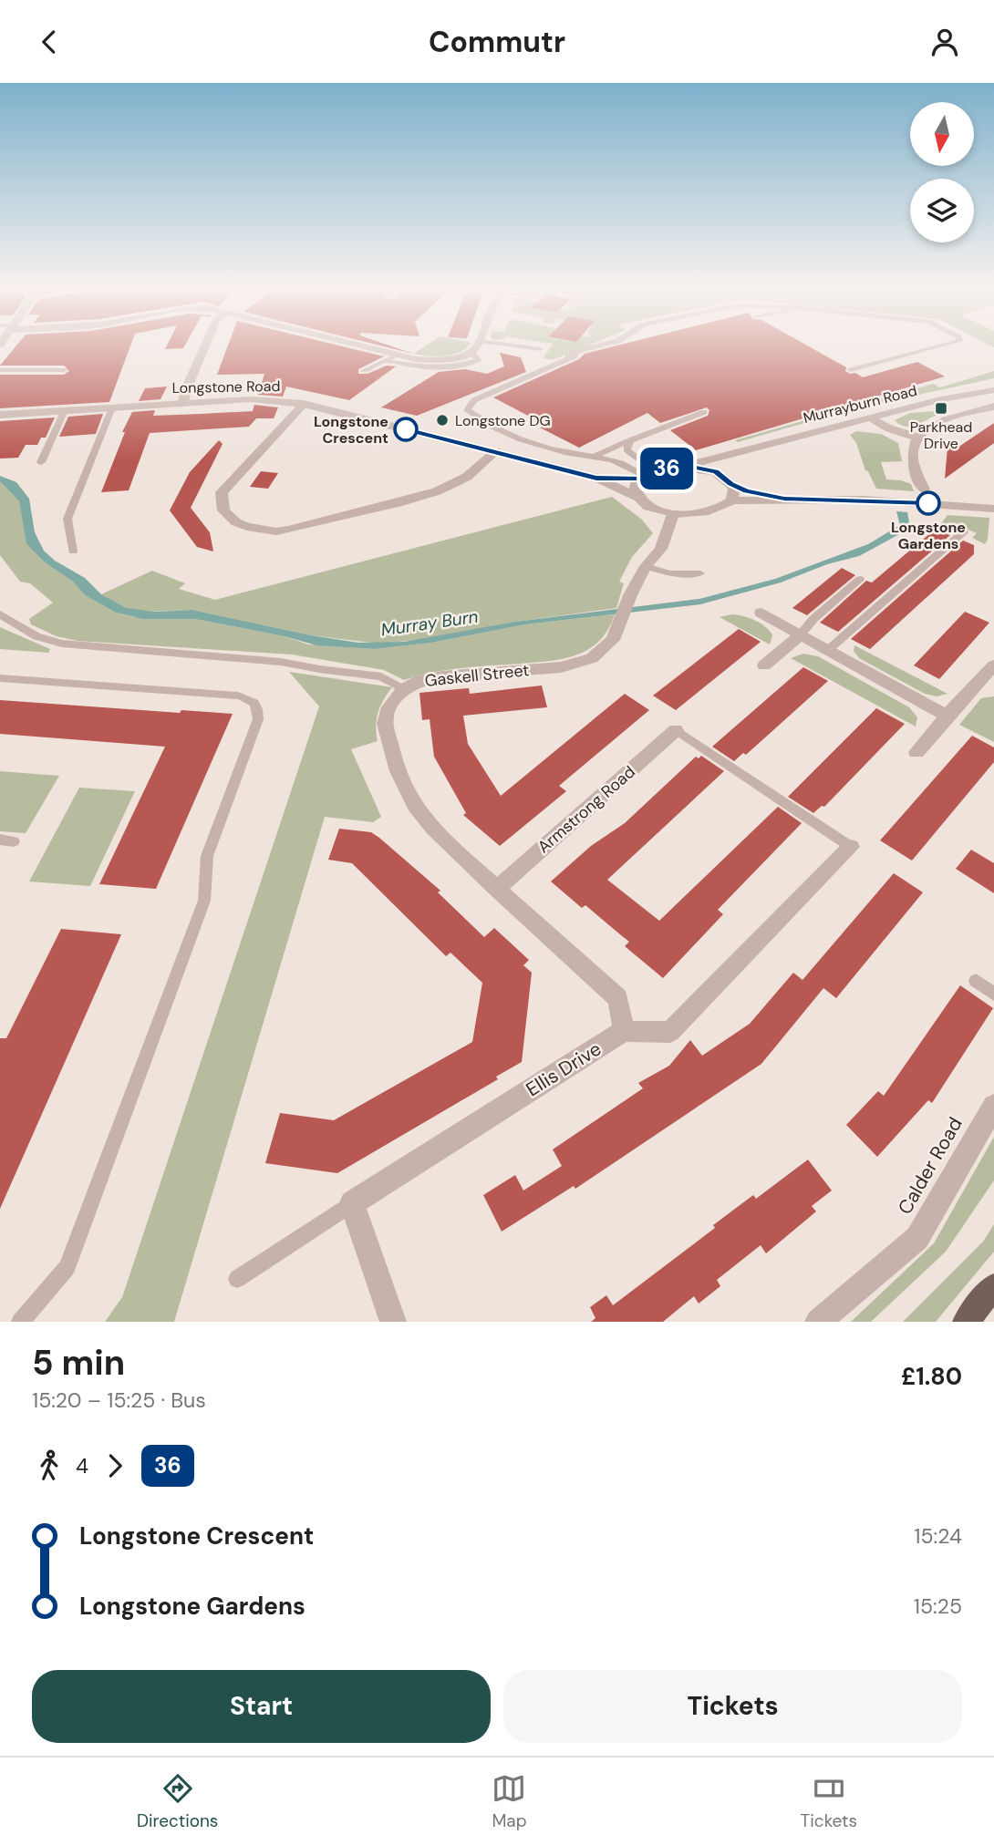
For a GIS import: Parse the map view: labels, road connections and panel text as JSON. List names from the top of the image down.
{
  "streets": {
    "street": [
      "Longstone Road",
      "Murrayburn Road",
      "Gaskell Street",
      "Armstrong Road",
      "Ellis Drive",
      "Calder Road"
    ]
  },
  "crossings": [
    ["Longstone Road", "Murrayburn Road"],
    ["Longstone Road", "Gaskell Street"],
    ["Gaskell Street", "Armstrong Road"],
    ["Gaskell Street", "Ellis Drive"]
  ],
  "water": ["Murray Burn"],
  "places": {
    "transit": ["Parkhead Drive"],
    "other": ["Longstone DG", "Longstone Crescent", "Longstone Gardens"]
  },
  "lines": ["bus line 36"],
  "north": "bottom",
  "page": {
    "header": "Commutr",
    "on_map": "36",
    "heading": ["5 min", "15:20 – 15:25 · Bus", "£1.80"],
    "legs": ["4", "36"],
    "list": [
      {
        "name": "Longstone Crescent",
        "value": "15:24"
      },
      {
        "name": "Longstone Gardens",
        "value": "15:25"
      }
    ],
    "buttons": ["Start", "Tickets"],
    "tabs": ["Directions", "Map", "Tickets"]
  }
}
